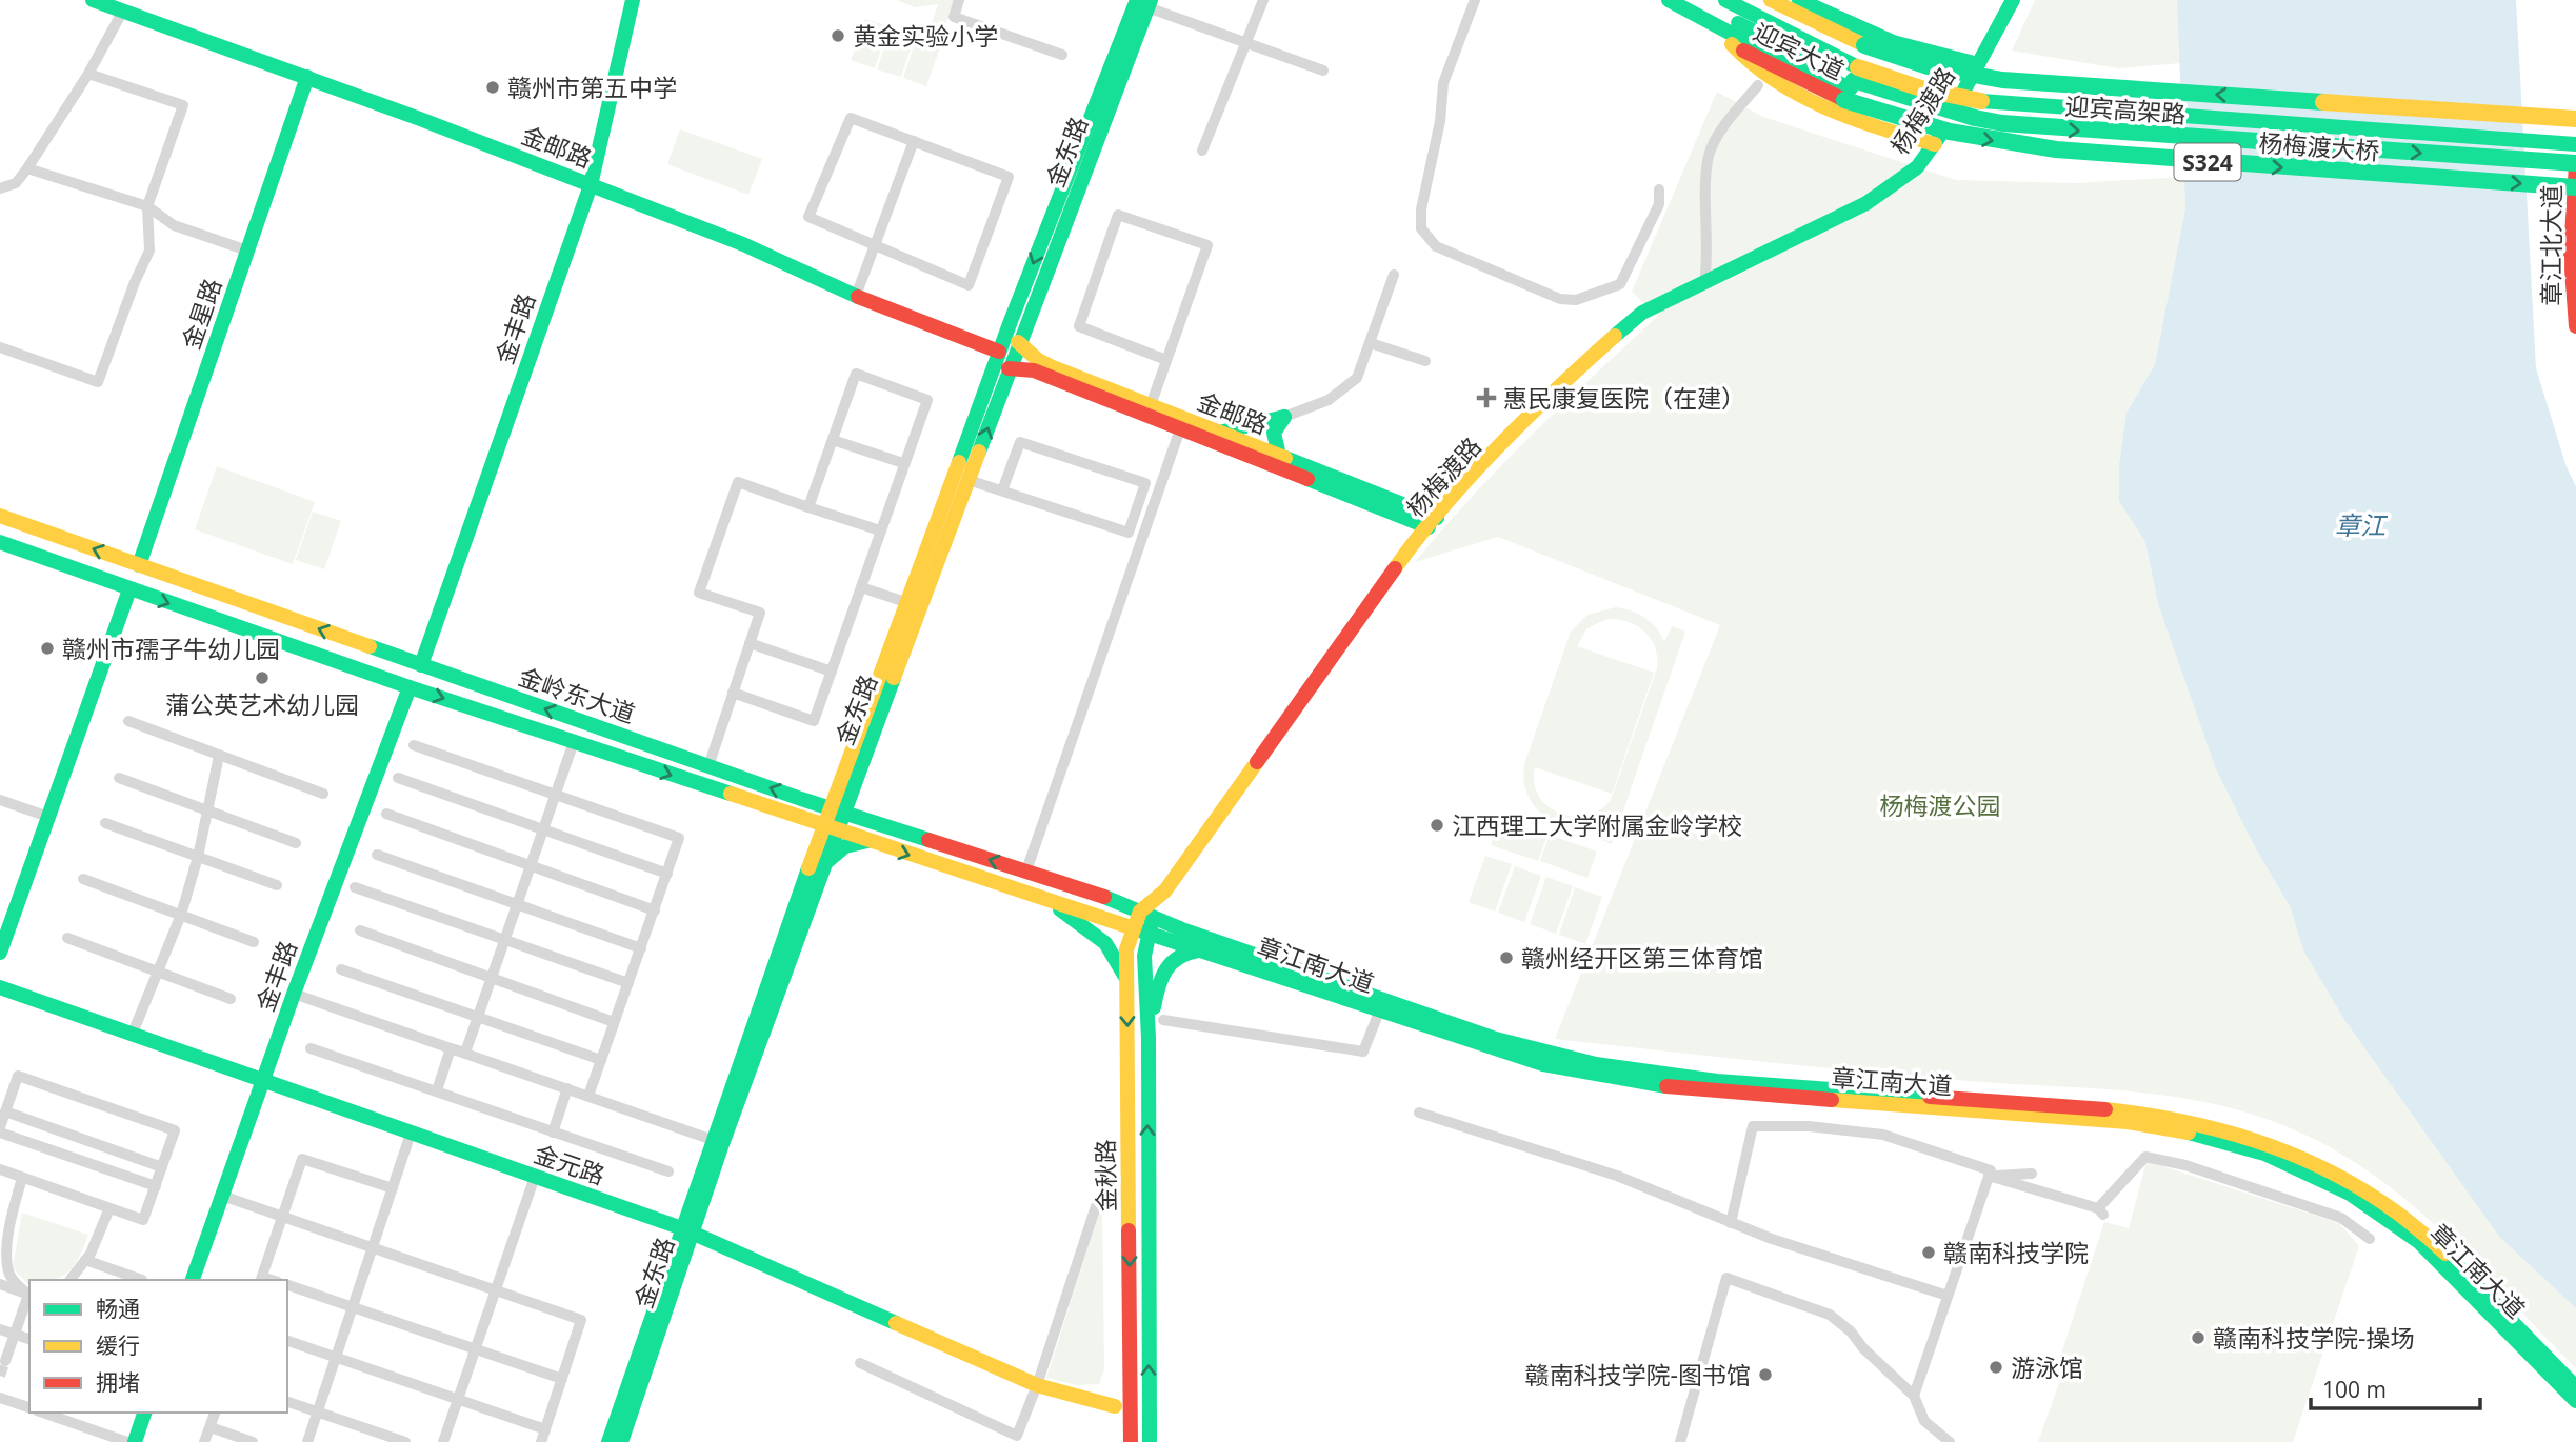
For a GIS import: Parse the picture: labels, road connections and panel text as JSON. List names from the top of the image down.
{
  "streets": {
    "main road": [
      "迎宾大道",
      "迎宾高架路",
      "杨梅渡路",
      "金邮路",
      "杨梅渡大桥",
      "金东路",
      "S324",
      "章江北大道",
      "金星路",
      "金丰路",
      "金岭东大道",
      "章江南大道",
      "金元路",
      "金秋路"
    ]
  },
  "crossings": [
    ["迎宾大道", "迎宾高架路"],
    ["迎宾大道", "杨梅渡大桥"],
    ["迎宾高架路", "杨梅渡大桥"],
    ["迎宾高架路", "章江北大道"],
    ["杨梅渡路", "金邮路"],
    ["杨梅渡路", "金岭东大道"],
    ["杨梅渡路", "章江南大道"],
    ["杨梅渡路", "金秋路"],
    ["金邮路", "金东路"],
    ["金邮路", "金星路"],
    ["金邮路", "金丰路"],
    ["金东路", "金岭东大道"],
    ["金东路", "金元路"],
    ["金星路", "金岭东大道"],
    ["金丰路", "金岭东大道"],
    ["金丰路", "金元路"],
    ["金岭东大道", "章江南大道"],
    ["金岭东大道", "金秋路"],
    ["章江南大道", "金秋路"]
  ],
  "water": ["章江"],
  "parks": ["杨梅渡公园"],
  "places": {
    "other": [
      "黄金实验小学",
      "赣州市第五中学",
      "赣州市孺子牛幼儿园",
      "蒲公英艺术幼儿园",
      "江西理工大学附属金岭学校",
      "赣州经开区第三体育馆",
      "赣南科技学院",
      "赣南科技学院-操场",
      "游泳馆",
      "赣南科技学院-图书馆"
    ],
    "health": ["惠民康复医院（在建）"]
  },
  "legend": ["畅通", "缓行", "拥堵"],
  "scale_bar": "100 m"
}
